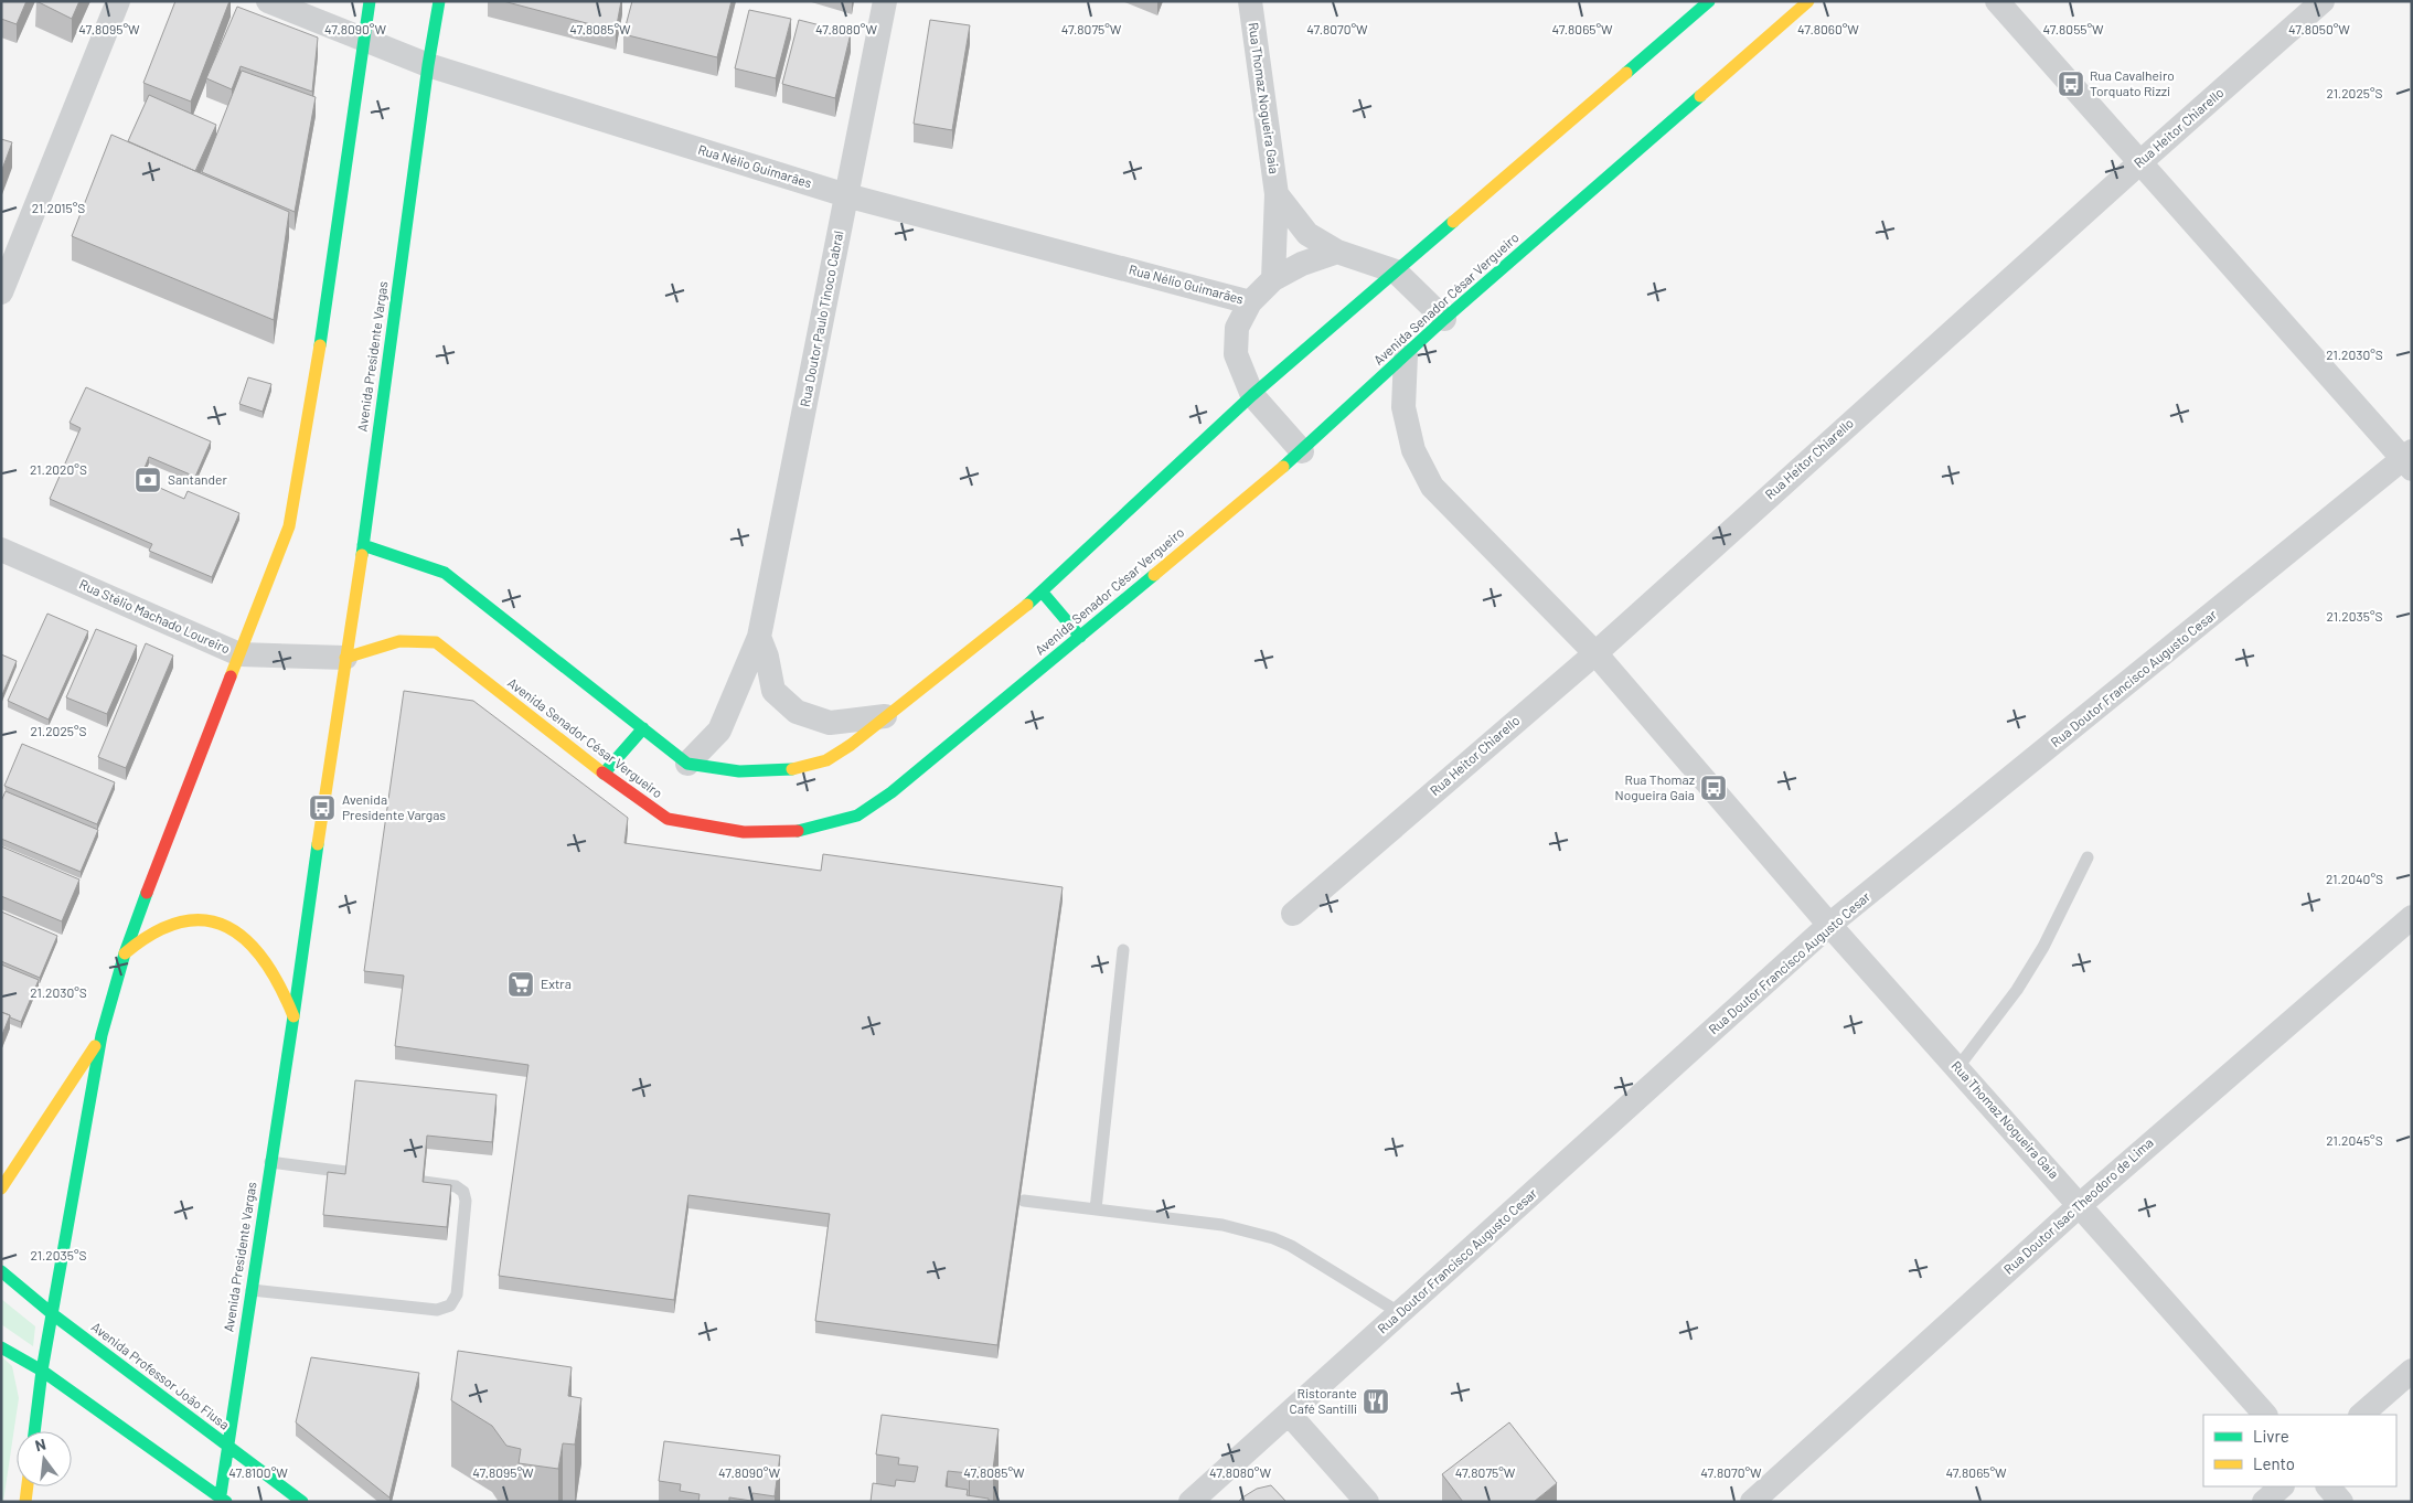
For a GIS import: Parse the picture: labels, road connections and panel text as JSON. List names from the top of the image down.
{
  "streets": {
    "main road": ["Avenida Senador César Vergueiro", "Avenida Presidente Vargas", "Avenida Professor João Fiusa"],
    "street": [
      "Rua Thomaz Nogueira Gaia",
      "Rua Heitor Chiarello",
      "Rua Nélio Guimarães",
      "Rua Doutor Paulo Tinoco Cabral",
      "Rua Stélio Machado Loureiro",
      "Rua Doutor Francisco Augusto Cesar",
      "Rua Doutor Isac Theodoro de Lima"
    ]
  },
  "crossings": [
    ["Rua Thomaz Nogueira Gaia", "Rua Heitor Chiarello"],
    ["Rua Thomaz Nogueira Gaia", "Avenida Senador César Vergueiro"],
    ["Rua Thomaz Nogueira Gaia", "Rua Doutor Francisco Augusto Cesar"],
    ["Rua Thomaz Nogueira Gaia", "Rua Doutor Isac Theodoro de Lima"],
    ["Rua Nélio Guimarães", "Rua Doutor Paulo Tinoco Cabral"],
    ["Rua Nélio Guimarães", "Avenida Presidente Vargas"],
    ["Avenida Senador César Vergueiro", "Avenida Presidente Vargas"],
    ["Avenida Senador César Vergueiro", "Rua Stélio Machado Loureiro"],
    ["Avenida Presidente Vargas", "Rua Stélio Machado Loureiro"],
    ["Avenida Presidente Vargas", "Avenida Professor João Fiusa"]
  ],
  "places": {
    "bus stop": ["Rua Cavalheiro Torquato Rizzi", "Rua Thomaz Nogueira Gaia", "Avenida Presidente Vargas"],
    "bank": ["Santander"],
    "supermarket": ["Extra"],
    "restaurant": ["Ristorante Café Santilli"]
  },
  "legend": ["Livre", "Lento"],
  "north": "top",
  "coordinates": [
    "47.8095°W",
    "47.8090°W",
    "47.8085°W",
    "47.8080°W",
    "47.8075°W",
    "47.8070°W",
    "47.8065°W",
    "47.8060°W",
    "47.8055°W",
    "47.8050°W",
    "21.2025°S",
    "21.2015°S",
    "21.2030°S",
    "21.2020°S",
    "21.2035°S",
    "21.2040°S",
    "21.2045°S",
    "47.8100°W"
  ]
}
